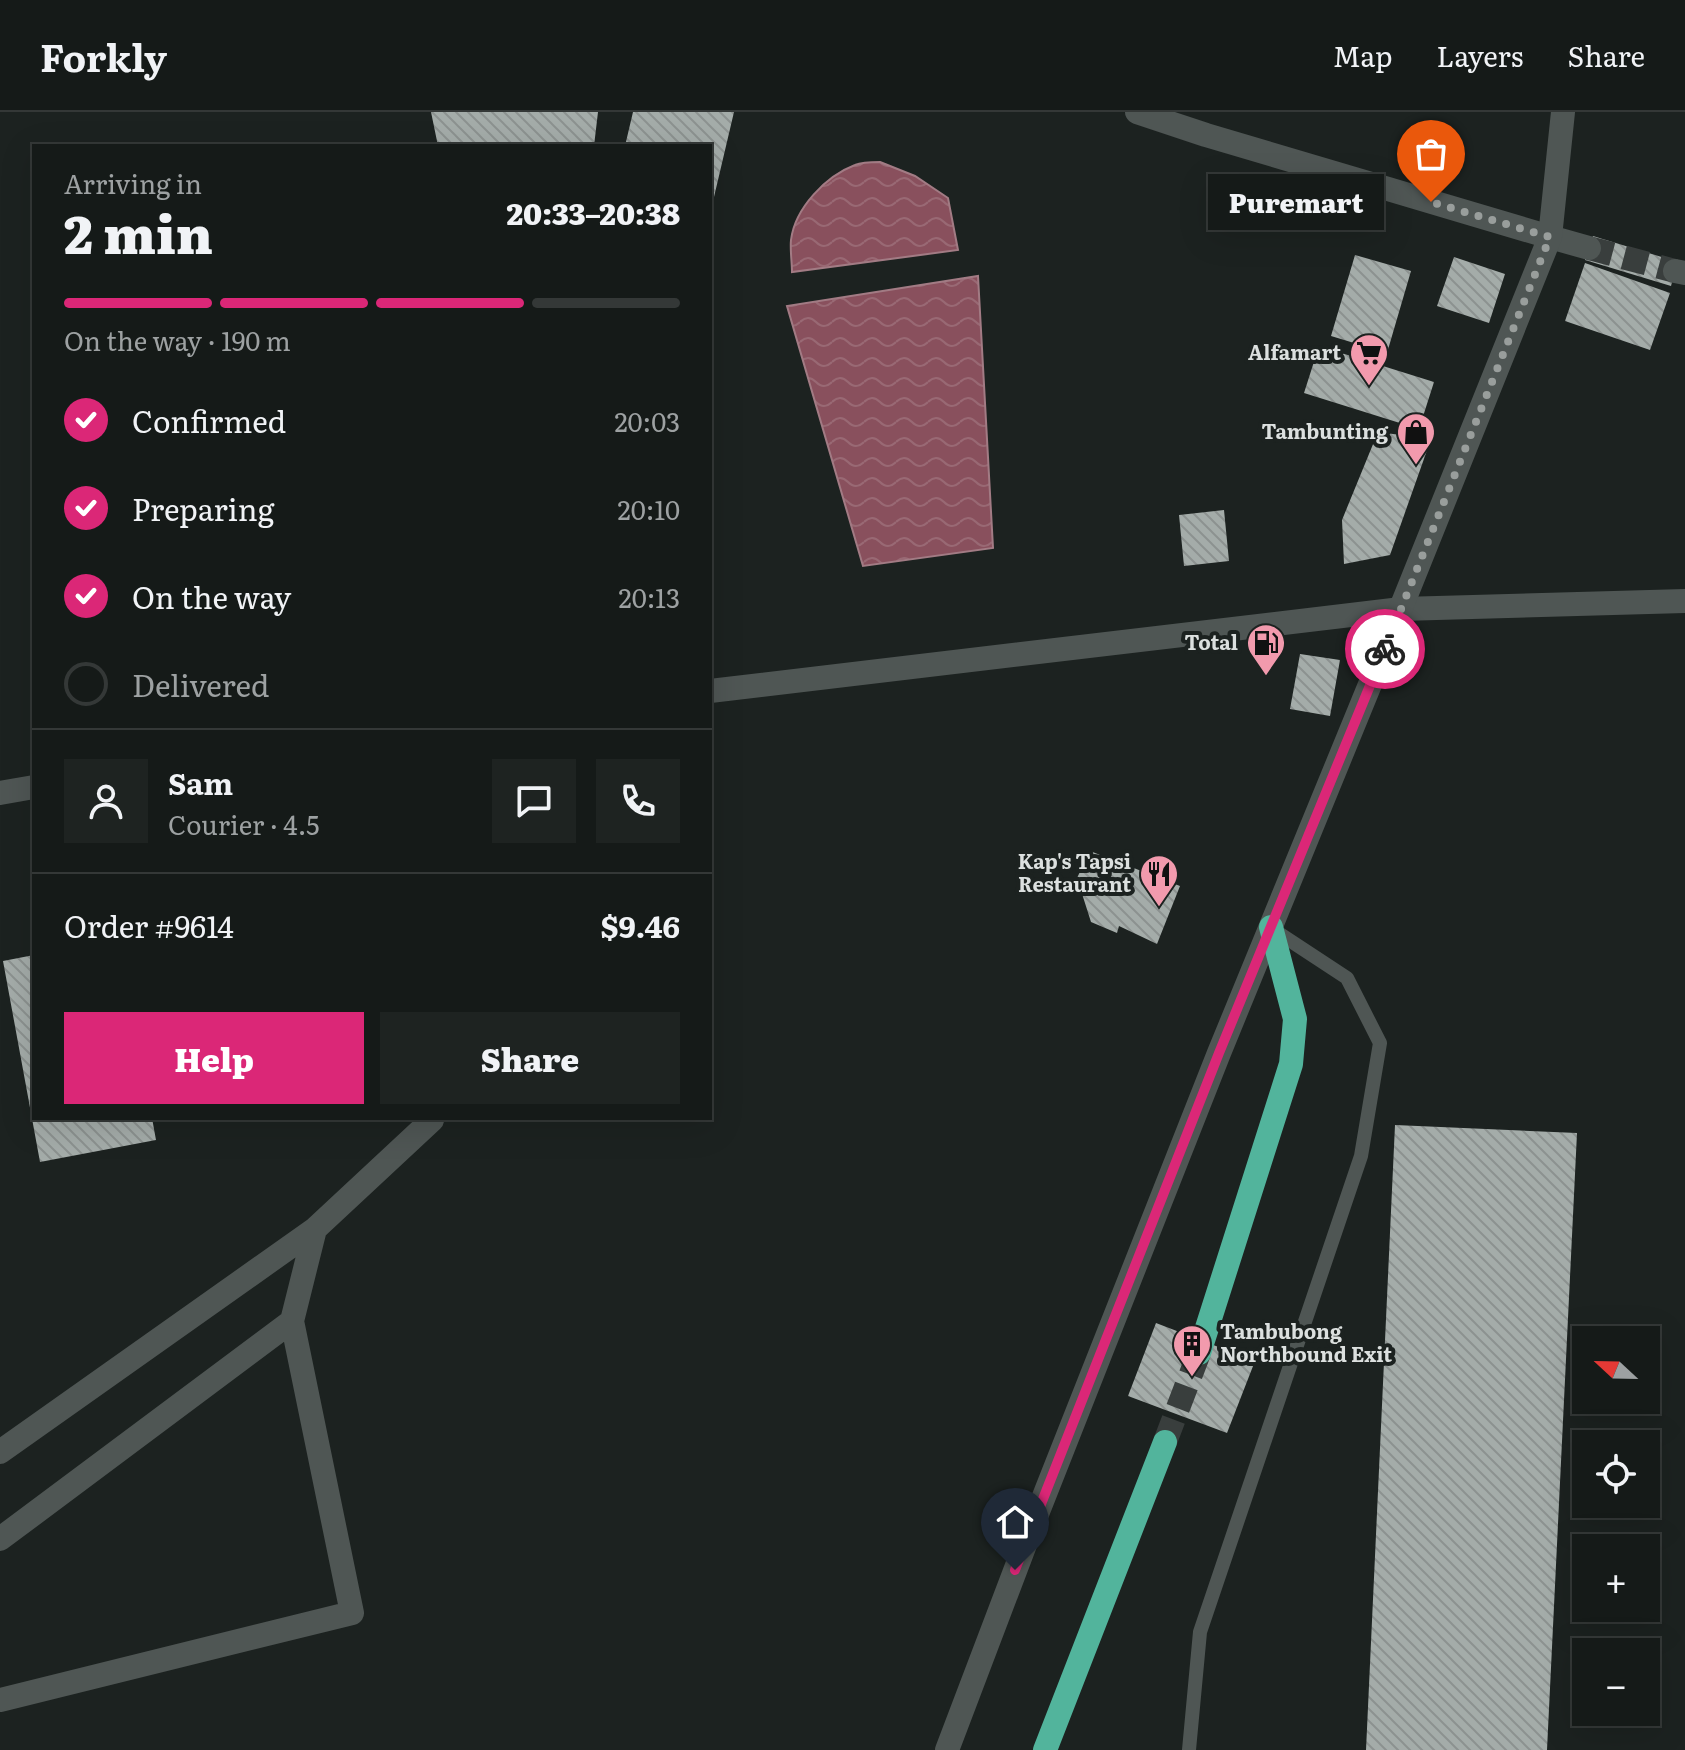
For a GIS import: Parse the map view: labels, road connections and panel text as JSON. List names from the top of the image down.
{
  "places": {
    "other": ["Puremart"],
    "supermarket": ["Alfamart"],
    "shop": ["Tambunting"],
    "fuel station": ["Total"],
    "restaurant": ["Kap's Tapsi Restaurant"],
    "building": ["Tambubong Northbound Exit"]
  },
  "north": "left",
  "page": {
    "header": "Forkly",
    "nav": ["Map", "Layers", "Share"],
    "heading": ["2 min", "Arriving in", "20:33–20:38"],
    "panel": [
      "Sam",
      "Courier · 4.5",
      "Order #9614",
      "$9.46"
    ],
    "bubble": "Puremart",
    "bar": "On the way · 190 m",
    "list": [
      ["Confirmed", "20:03"],
      ["Preparing", "20:10"],
      ["On the way", "20:13"],
      "Delivered"
    ],
    "buttons": ["Help", "Share"],
    "map_buttons": ["+", "−"]
  }
}
